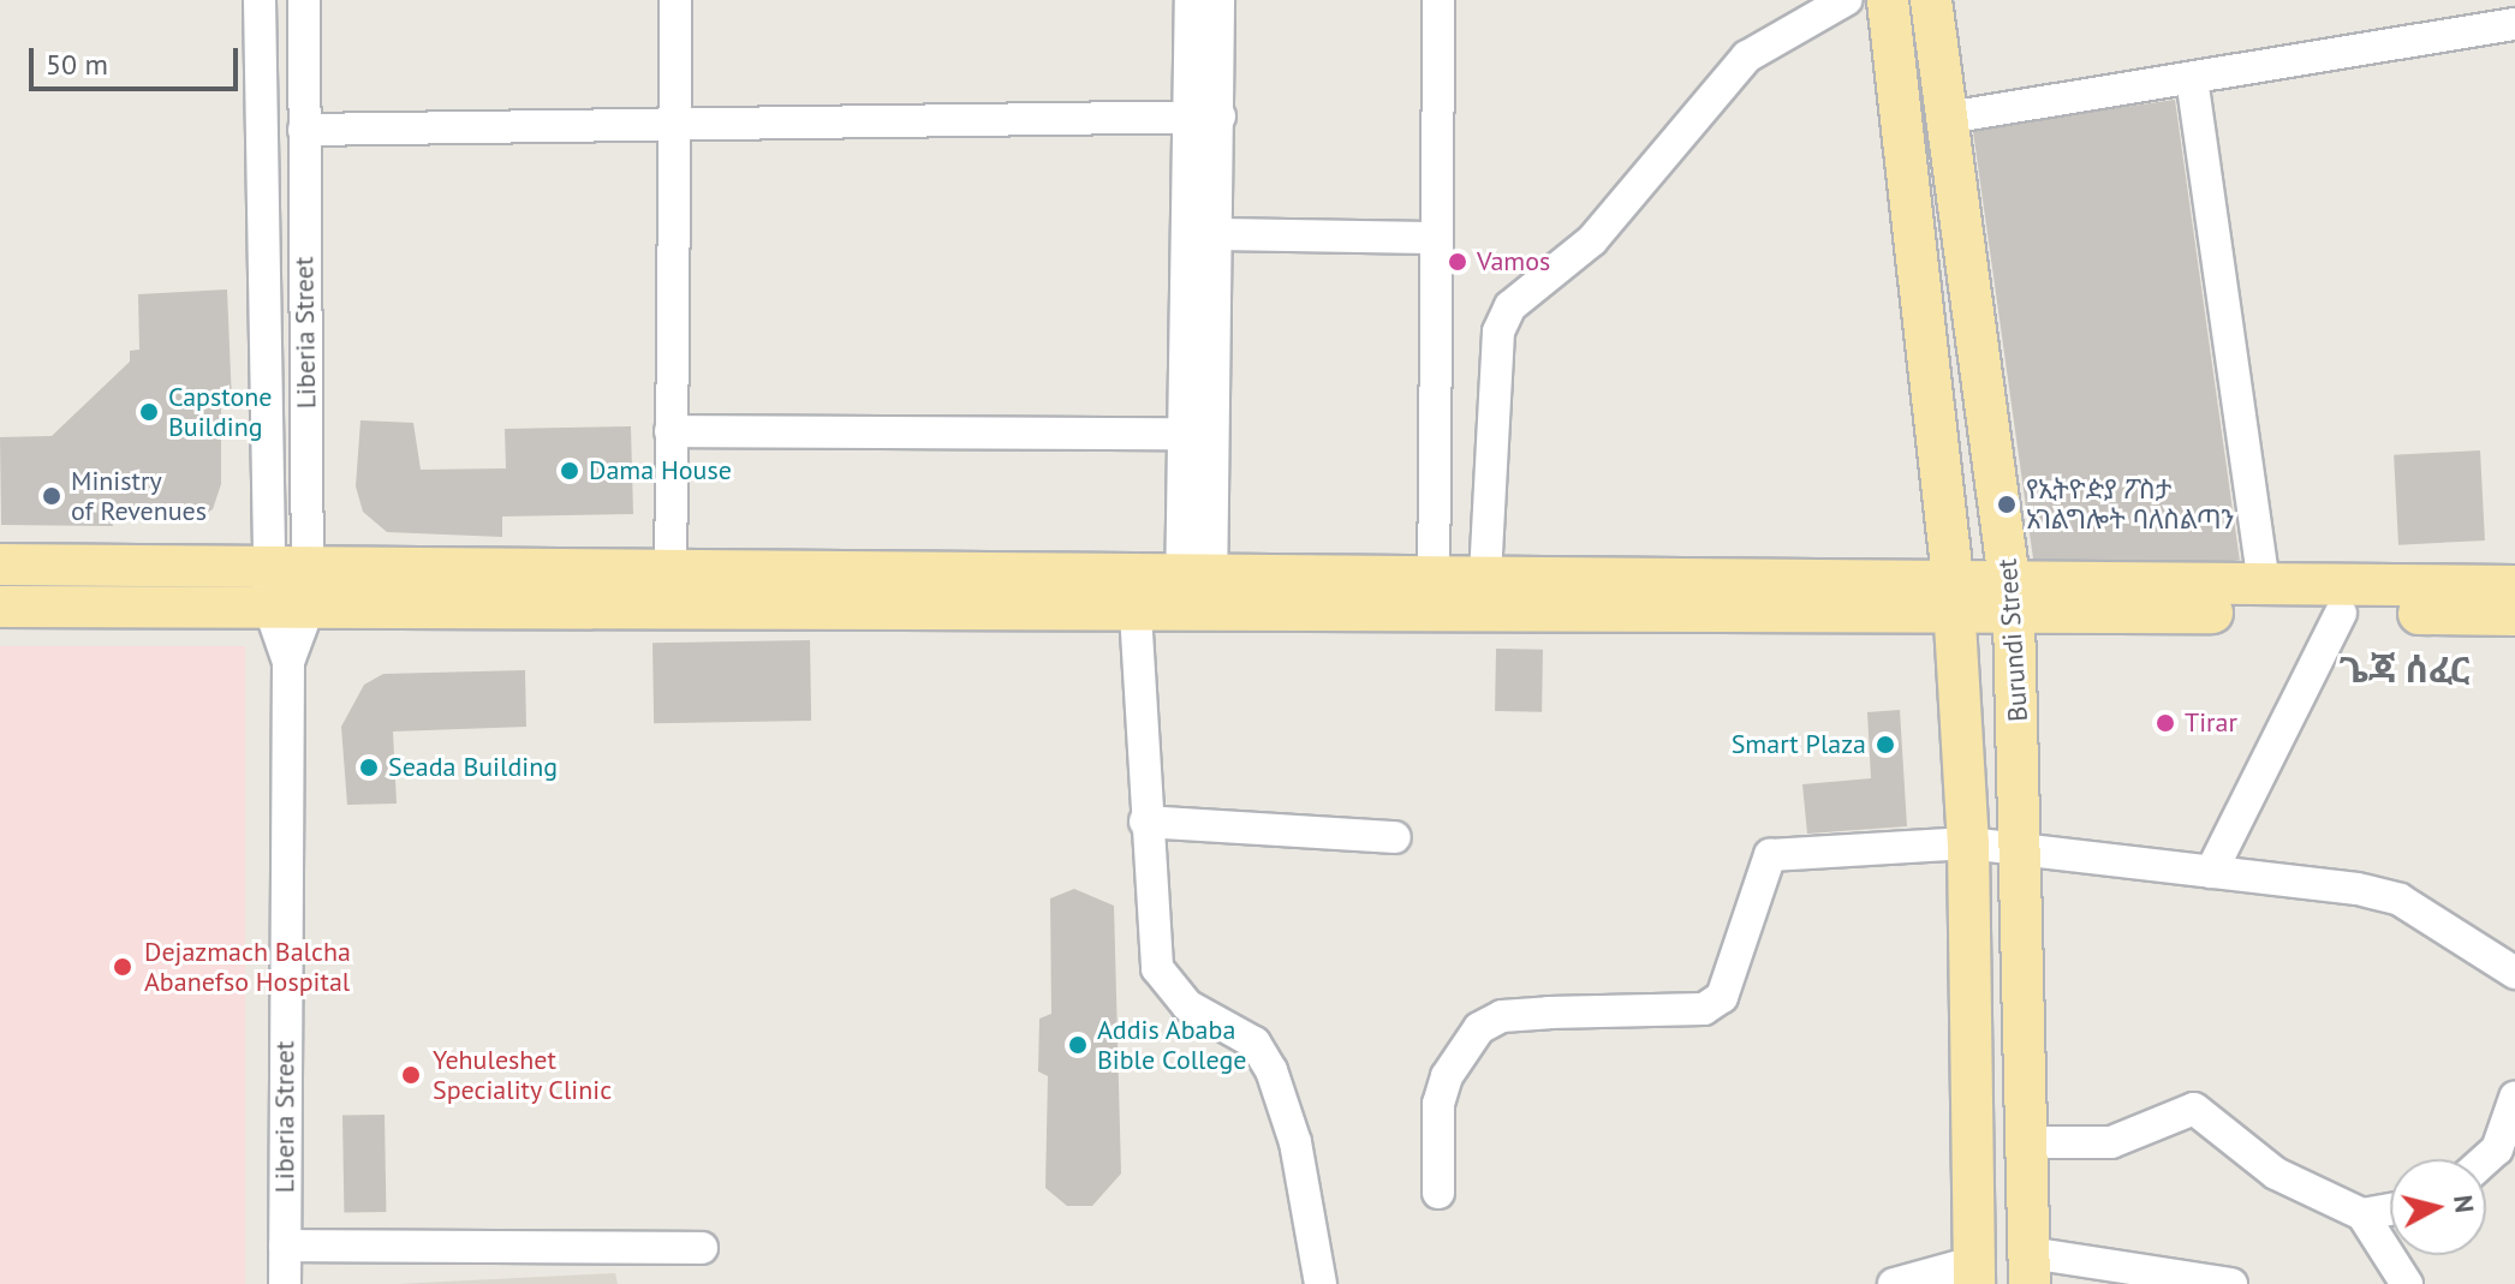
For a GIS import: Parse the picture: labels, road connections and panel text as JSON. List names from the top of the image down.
{
  "streets": {
    "main road": ["Burundi Street"],
    "street": ["Liberia Street"]
  },
  "districts": ["ጌጃ ሰፈር"],
  "places": [
    "Vamos",
    "Capstone Building",
    "Dama House",
    "Ministry of Revenues",
    "የኢትዮዽያ ፖስታ አገልግሎት ባለስልጣን",
    "Tirar",
    "Smart Plaza",
    "Seada Building",
    "Dejazmach Balcha Abanefso Hospital",
    "Addis Ababa Bible College",
    "Yehuleshet Speciality Clinic"
  ],
  "scale_bar": "50 m",
  "north": "right"
}
